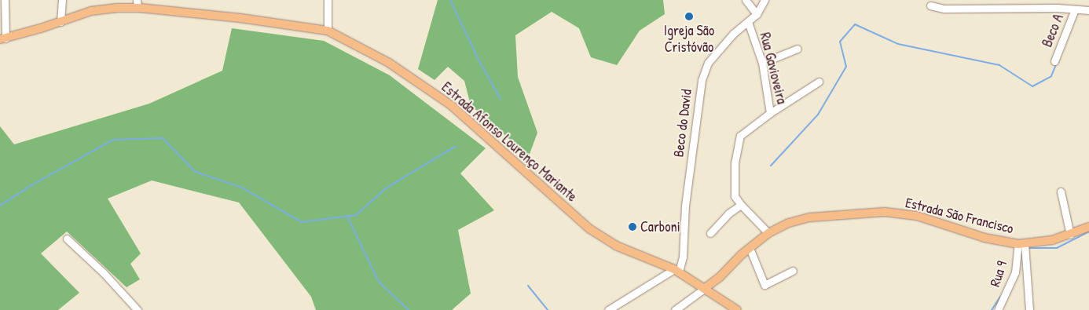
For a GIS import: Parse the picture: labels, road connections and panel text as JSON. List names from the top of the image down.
{
  "streets": {
    "main road": ["Estrada Afonso Lourenço Mariante", "Estrada São Francisco"],
    "street": [
      "Beco A",
      "Rua Gavioveira",
      "Beco do David",
      "Rua 9"
    ]
  },
  "crossings": [
    ["Rua Gavioveira", "Beco do David"],
    ["Beco do David", "Estrada Afonso Lourenço Mariante"],
    ["Estrada Afonso Lourenço Mariante", "Estrada São Francisco"],
    ["Estrada São Francisco", "Rua 9"]
  ],
  "places": ["Igreja São Cristóvão", "Carboni"]
}
